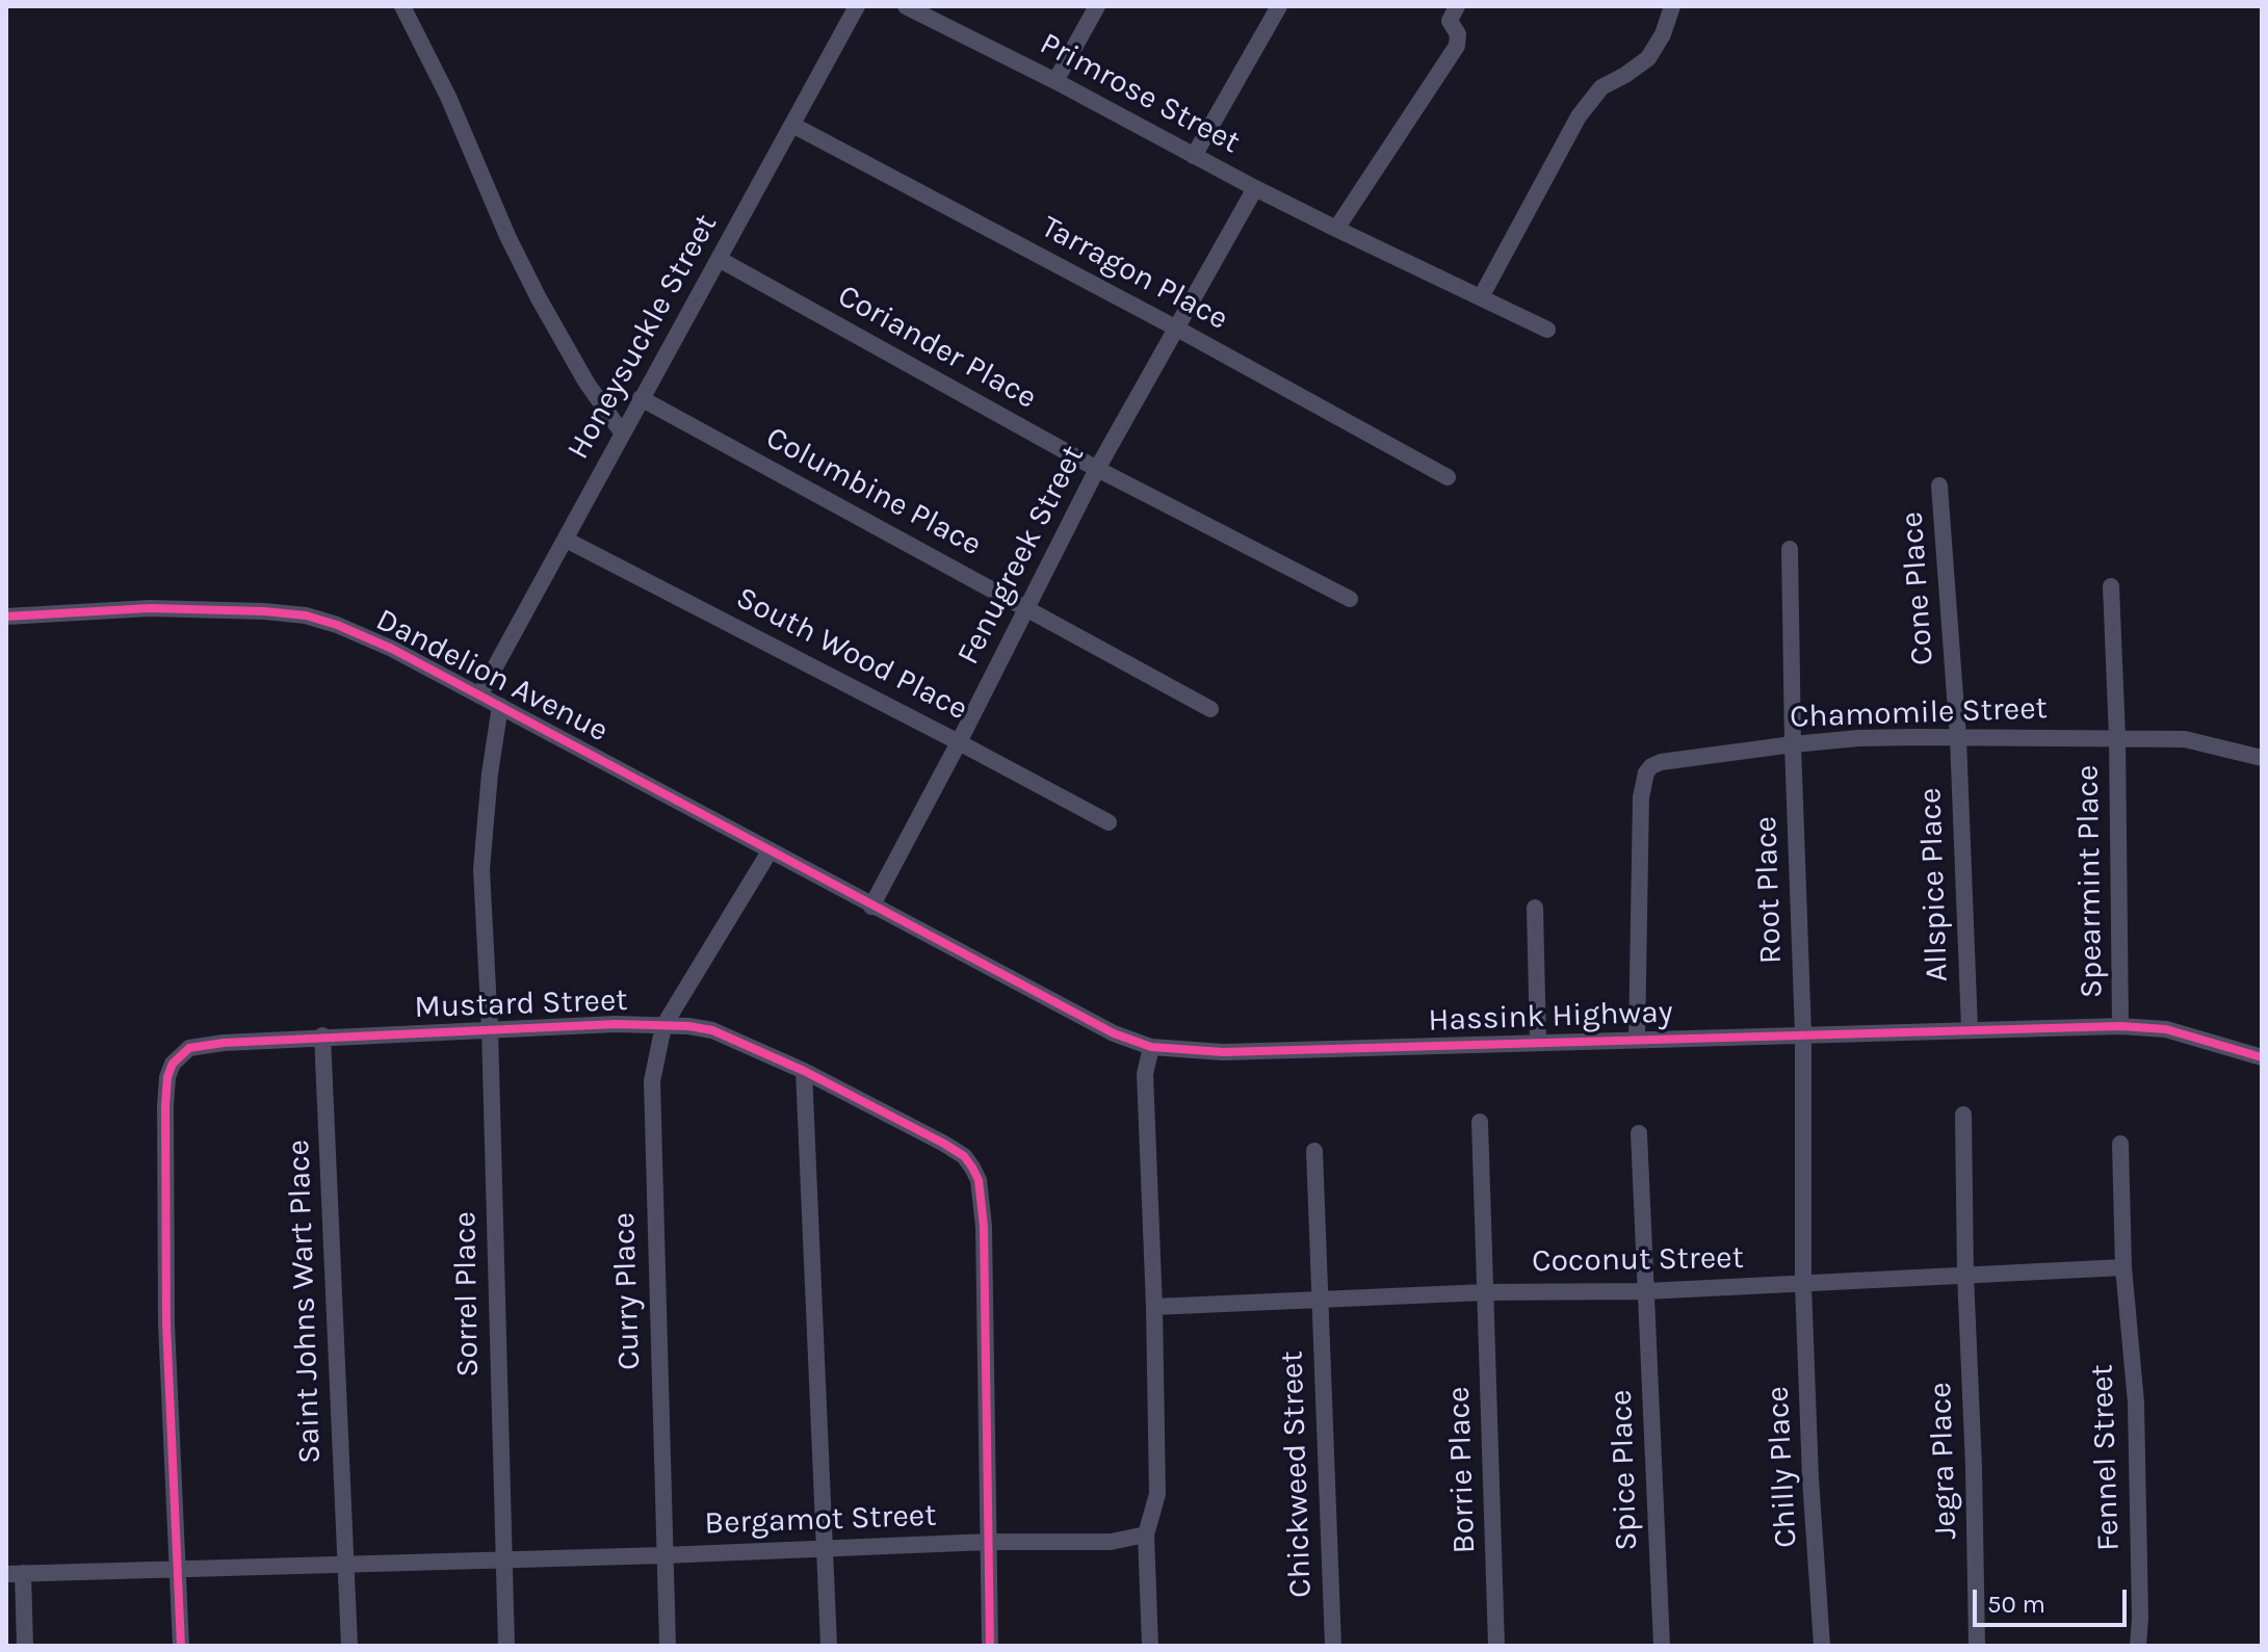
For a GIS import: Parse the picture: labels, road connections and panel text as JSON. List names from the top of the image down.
{
  "streets": {
    "street": [
      "Primrose Street",
      "Tarragon Place",
      "Honeysuckle Street",
      "Coriander Place",
      "Columbine Place",
      "Fenugreek Street",
      "Cone Place",
      "South Wood Place",
      "Dandelion Avenue",
      "Chamomile Street",
      "Spearmint Place",
      "Allspice Place",
      "Root Place",
      "Mustard Street",
      "Hassink Highway",
      "Coconut Street",
      "Curry Place",
      "Sorrel Place",
      "Saint Johns Wart Place",
      "Fennel Street",
      "Jegra Place",
      "Chilly Place",
      "Borrie Place",
      "Spice Place",
      "Chickweed Street",
      "Bergamot Street"
    ]
  },
  "crossings": [
    ["Primrose Street", "Fenugreek Street"],
    ["Tarragon Place", "Honeysuckle Street"],
    ["Tarragon Place", "Fenugreek Street"],
    ["Honeysuckle Street", "Coriander Place"],
    ["Honeysuckle Street", "Columbine Place"],
    ["Honeysuckle Street", "South Wood Place"],
    ["Honeysuckle Street", "Dandelion Avenue"],
    ["Coriander Place", "Fenugreek Street"],
    ["Columbine Place", "Fenugreek Street"],
    ["Fenugreek Street", "South Wood Place"],
    ["Fenugreek Street", "Dandelion Avenue"],
    ["Fenugreek Street", "Hassink Highway"],
    ["Cone Place", "Chamomile Street"],
    ["Cone Place", "Allspice Place"],
    ["Dandelion Avenue", "Hassink Highway"],
    ["Dandelion Avenue", "Curry Place"],
    ["Dandelion Avenue", "Sorrel Place"],
    ["Chamomile Street", "Spearmint Place"],
    ["Chamomile Street", "Allspice Place"],
    ["Chamomile Street", "Root Place"],
    ["Chamomile Street", "Hassink Highway"],
    ["Spearmint Place", "Hassink Highway"],
    ["Allspice Place", "Hassink Highway"],
    ["Root Place", "Hassink Highway"],
    ["Root Place", "Coconut Street"],
    ["Root Place", "Chilly Place"],
    ["Mustard Street", "Curry Place"],
    ["Mustard Street", "Sorrel Place"],
    ["Mustard Street", "Saint Johns Wart Place"],
    ["Mustard Street", "Bergamot Street"],
    ["Coconut Street", "Fennel Street"],
    ["Coconut Street", "Jegra Place"],
    ["Coconut Street", "Chilly Place"],
    ["Coconut Street", "Borrie Place"],
    ["Coconut Street", "Spice Place"],
    ["Coconut Street", "Chickweed Street"],
    ["Curry Place", "Bergamot Street"],
    ["Sorrel Place", "Bergamot Street"],
    ["Saint Johns Wart Place", "Bergamot Street"]
  ],
  "scale_bar": "50 m"
}
